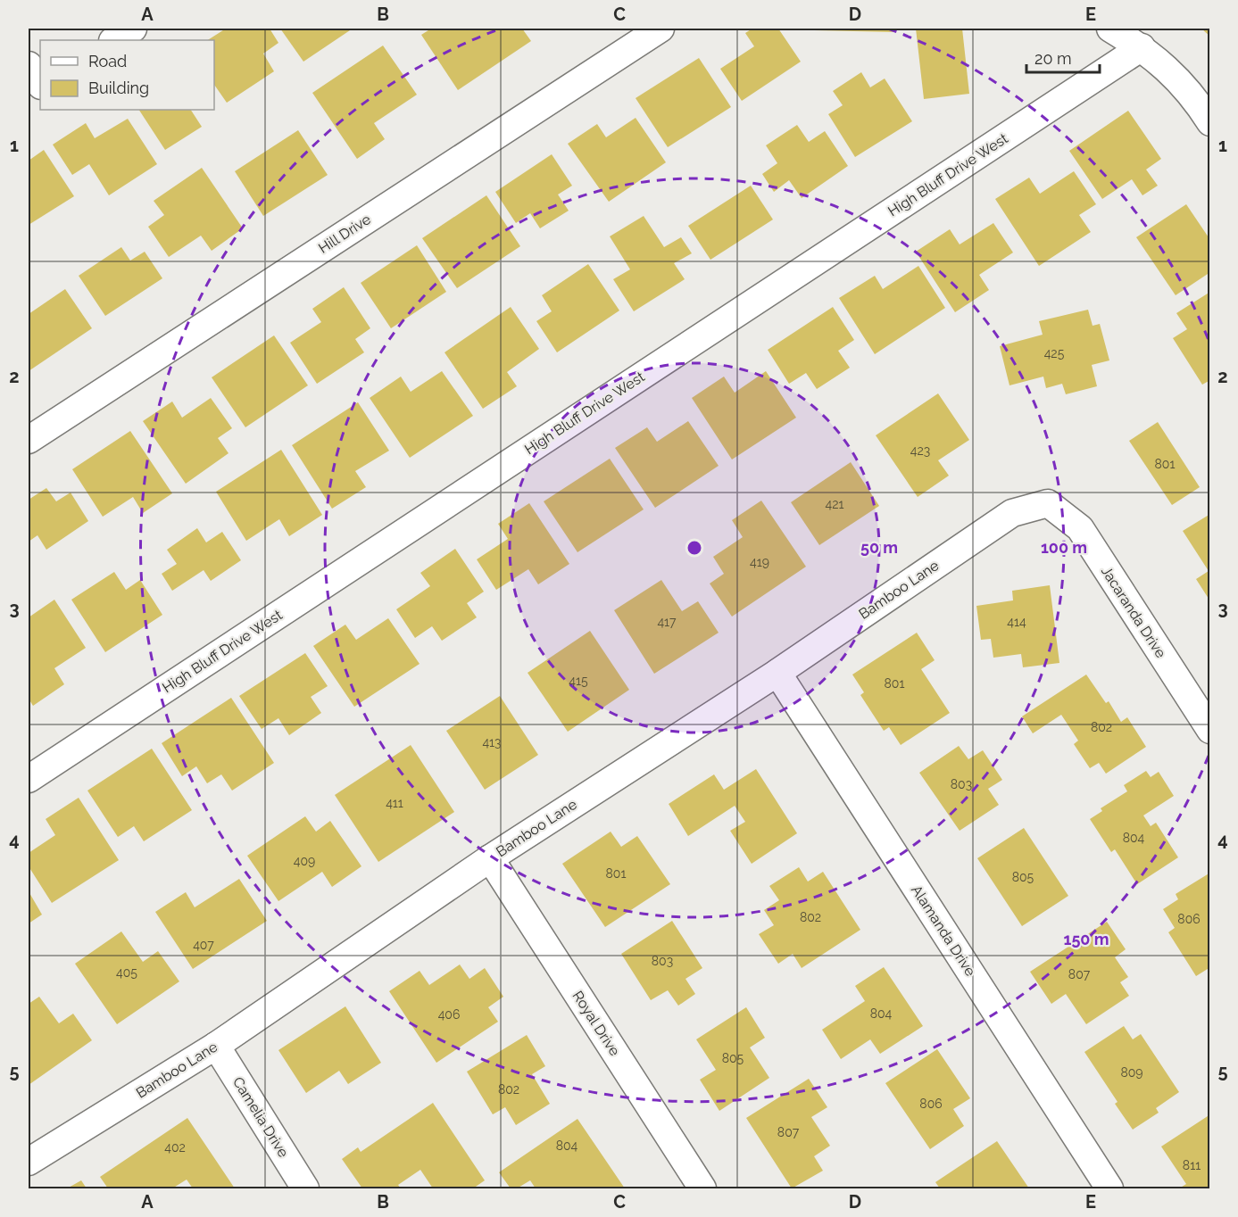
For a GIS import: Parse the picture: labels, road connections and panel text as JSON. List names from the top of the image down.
{
  "streets": {
    "street": [
      "High Bluff Drive West",
      "Hill Drive",
      "Bamboo Lane",
      "Jacaranda Drive",
      "Alamanda Drive",
      "Royal Drive",
      "Camelia Drive"
    ]
  },
  "crossings": [
    ["Bamboo Lane", "Jacaranda Drive"],
    ["Bamboo Lane", "Alamanda Drive"],
    ["Bamboo Lane", "Royal Drive"],
    ["Bamboo Lane", "Camelia Drive"]
  ],
  "house_numbers": [
    "425",
    "423",
    "801",
    "421",
    "419",
    "417",
    "414",
    "415",
    "801",
    "802",
    "413",
    "803",
    "411",
    "804",
    "409",
    "801",
    "805",
    "802",
    "806",
    "407",
    "803",
    "405",
    "807",
    "804",
    "406",
    "805",
    "809",
    "802",
    "806",
    "807",
    "804",
    "402",
    "811"
  ],
  "legend": ["Road", "Building"],
  "scale_bar": "20 m",
  "grid": {
    "columns": [
      "A",
      "B",
      "C",
      "D",
      "E"
    ],
    "rows": [
      "1",
      "2",
      "3",
      "4",
      "5"
    ]
  },
  "rings": ["50 m", "100 m", "150 m"]
}
